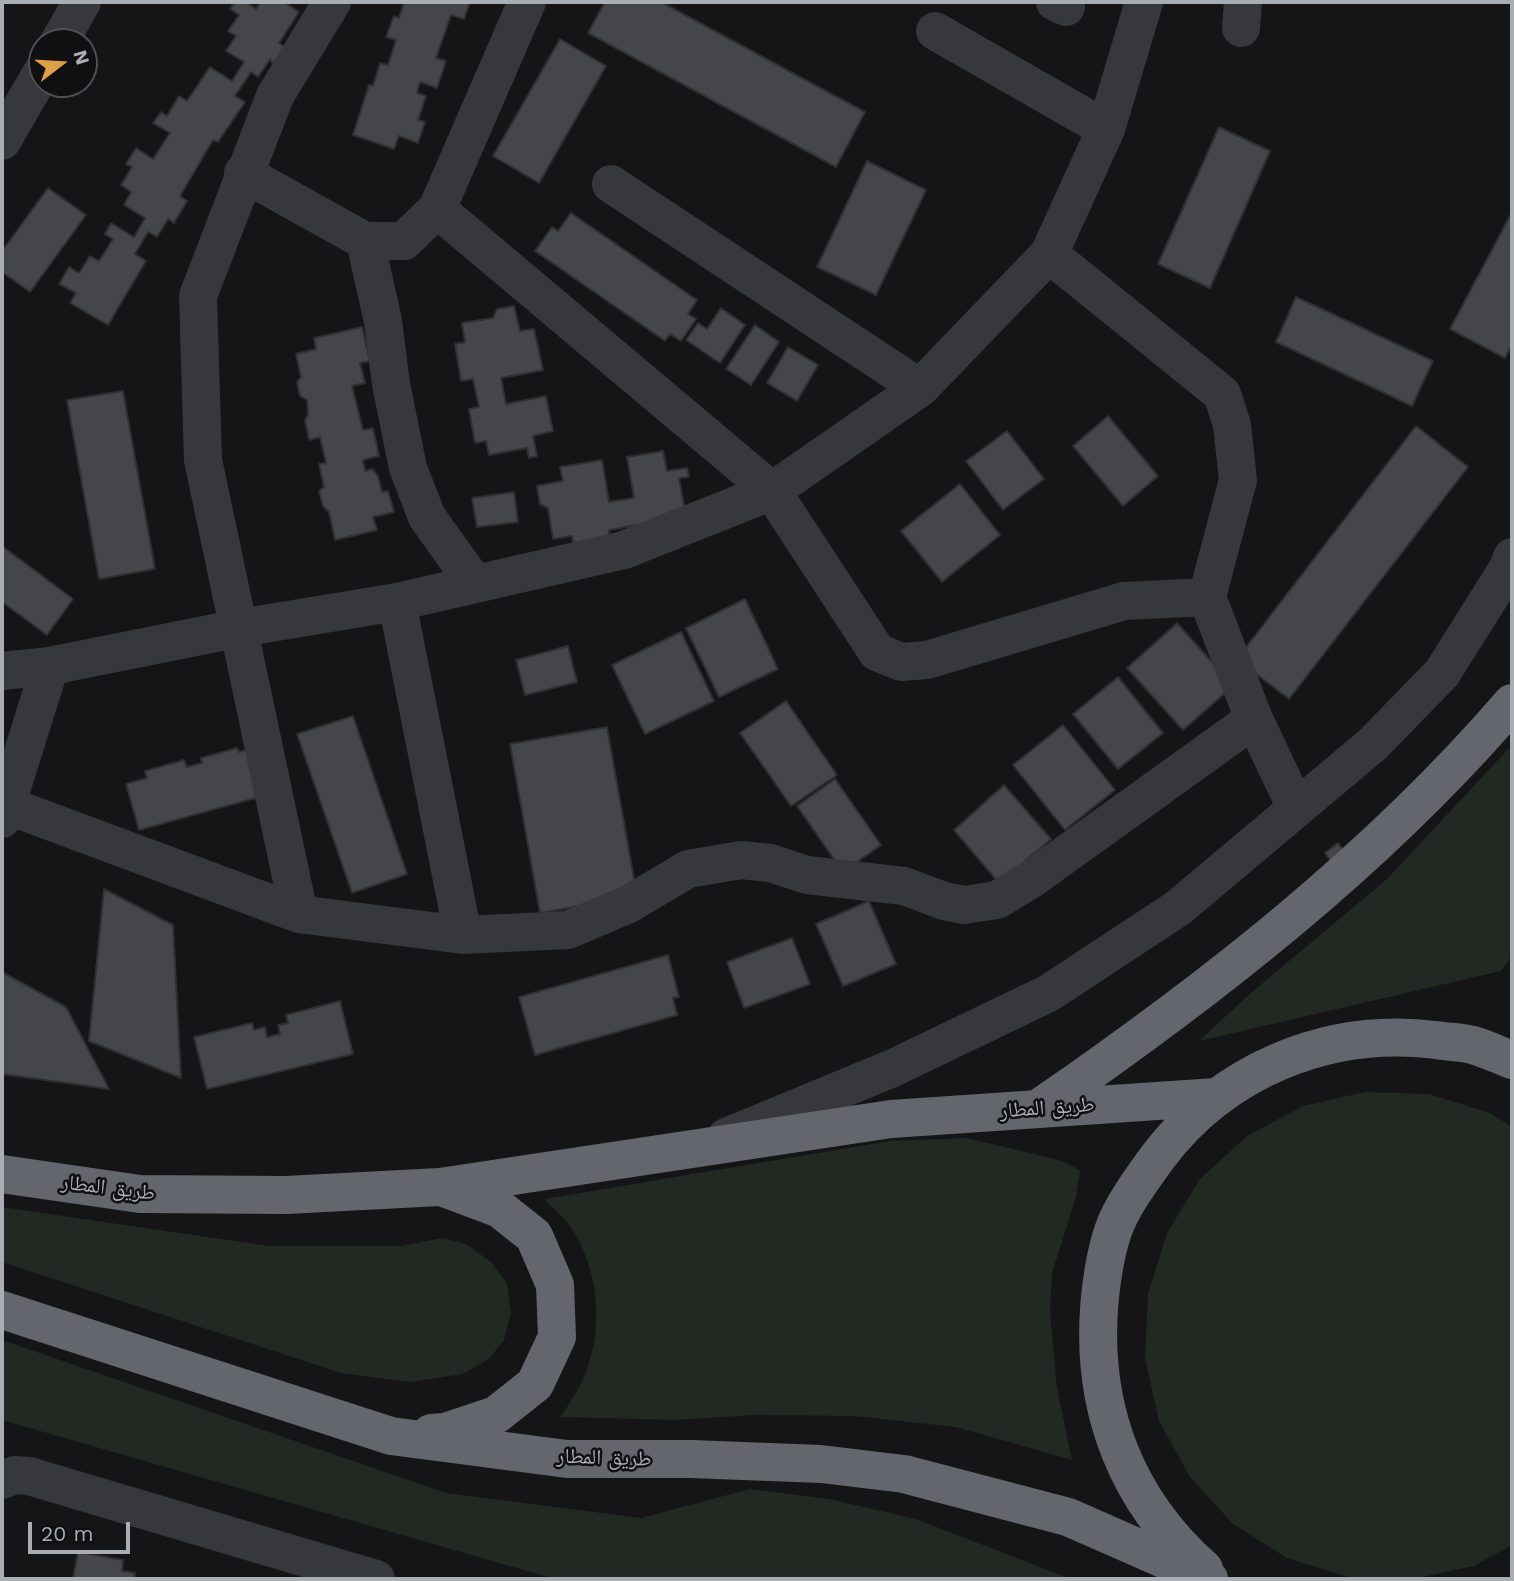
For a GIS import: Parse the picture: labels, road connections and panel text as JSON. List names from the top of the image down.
{
  "streets": {
    "highway": ["طريق المطار"]
  },
  "scale_bar": "20 m",
  "north": "right"
}
